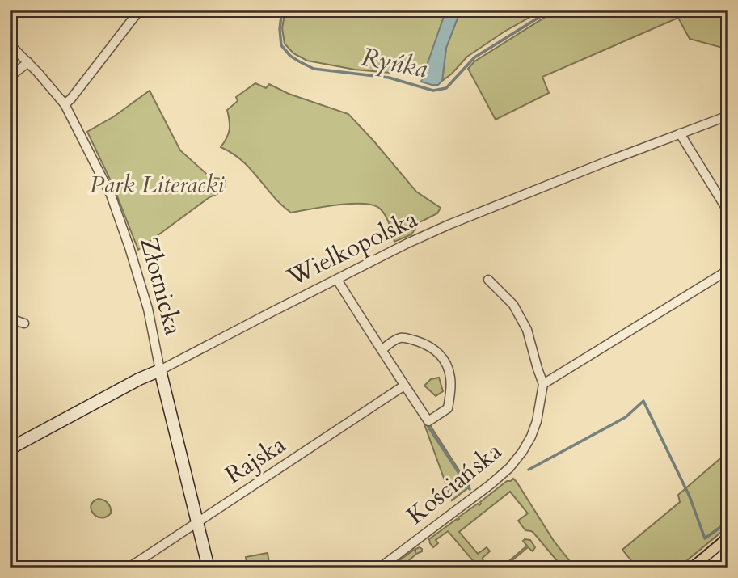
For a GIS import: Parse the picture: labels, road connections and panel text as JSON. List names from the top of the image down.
{
  "streets": {
    "street": [
      "Wielkopolska",
      "Złotnicka",
      "Rajska",
      "Kościańska"
    ]
  },
  "crossings": [
    ["Wielkopolska", "Złotnicka"],
    ["Złotnicka", "Rajska"]
  ],
  "water": ["Ryńka"],
  "parks": ["Park Literacki"]
}
